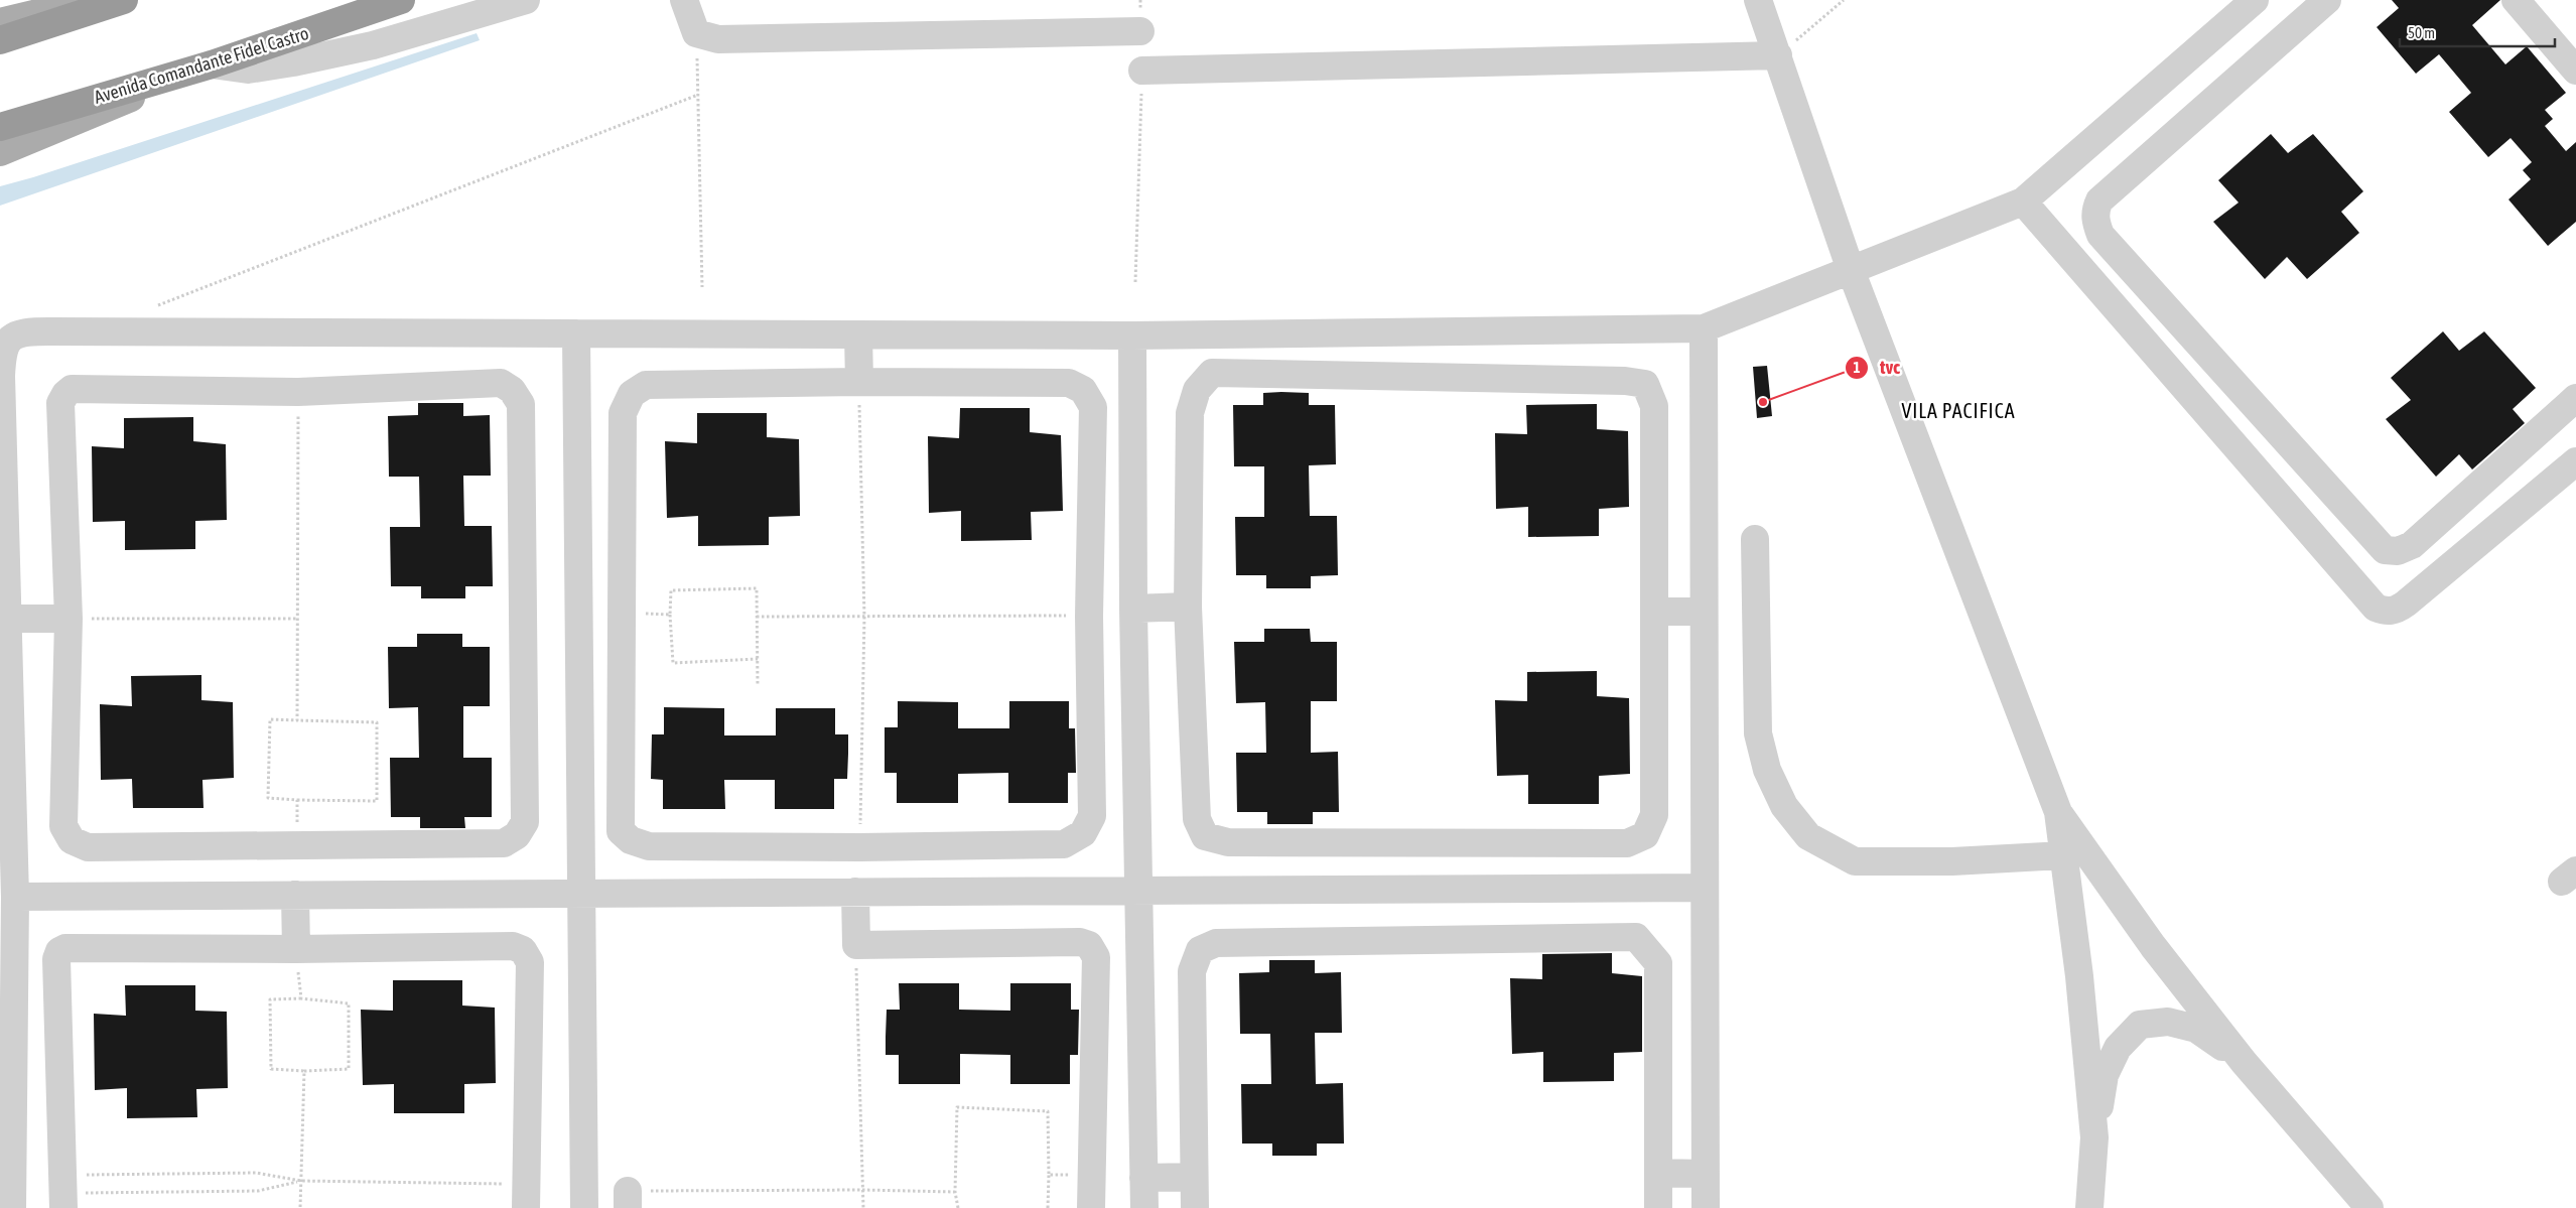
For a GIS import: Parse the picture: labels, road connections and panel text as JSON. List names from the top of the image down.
{
  "streets": {
    "highway": ["Avenida Comandante Fidel Castro"]
  },
  "districts": ["VILA PACIFICA"],
  "places": ["tvc"],
  "scale_bar": "50 m"
}
